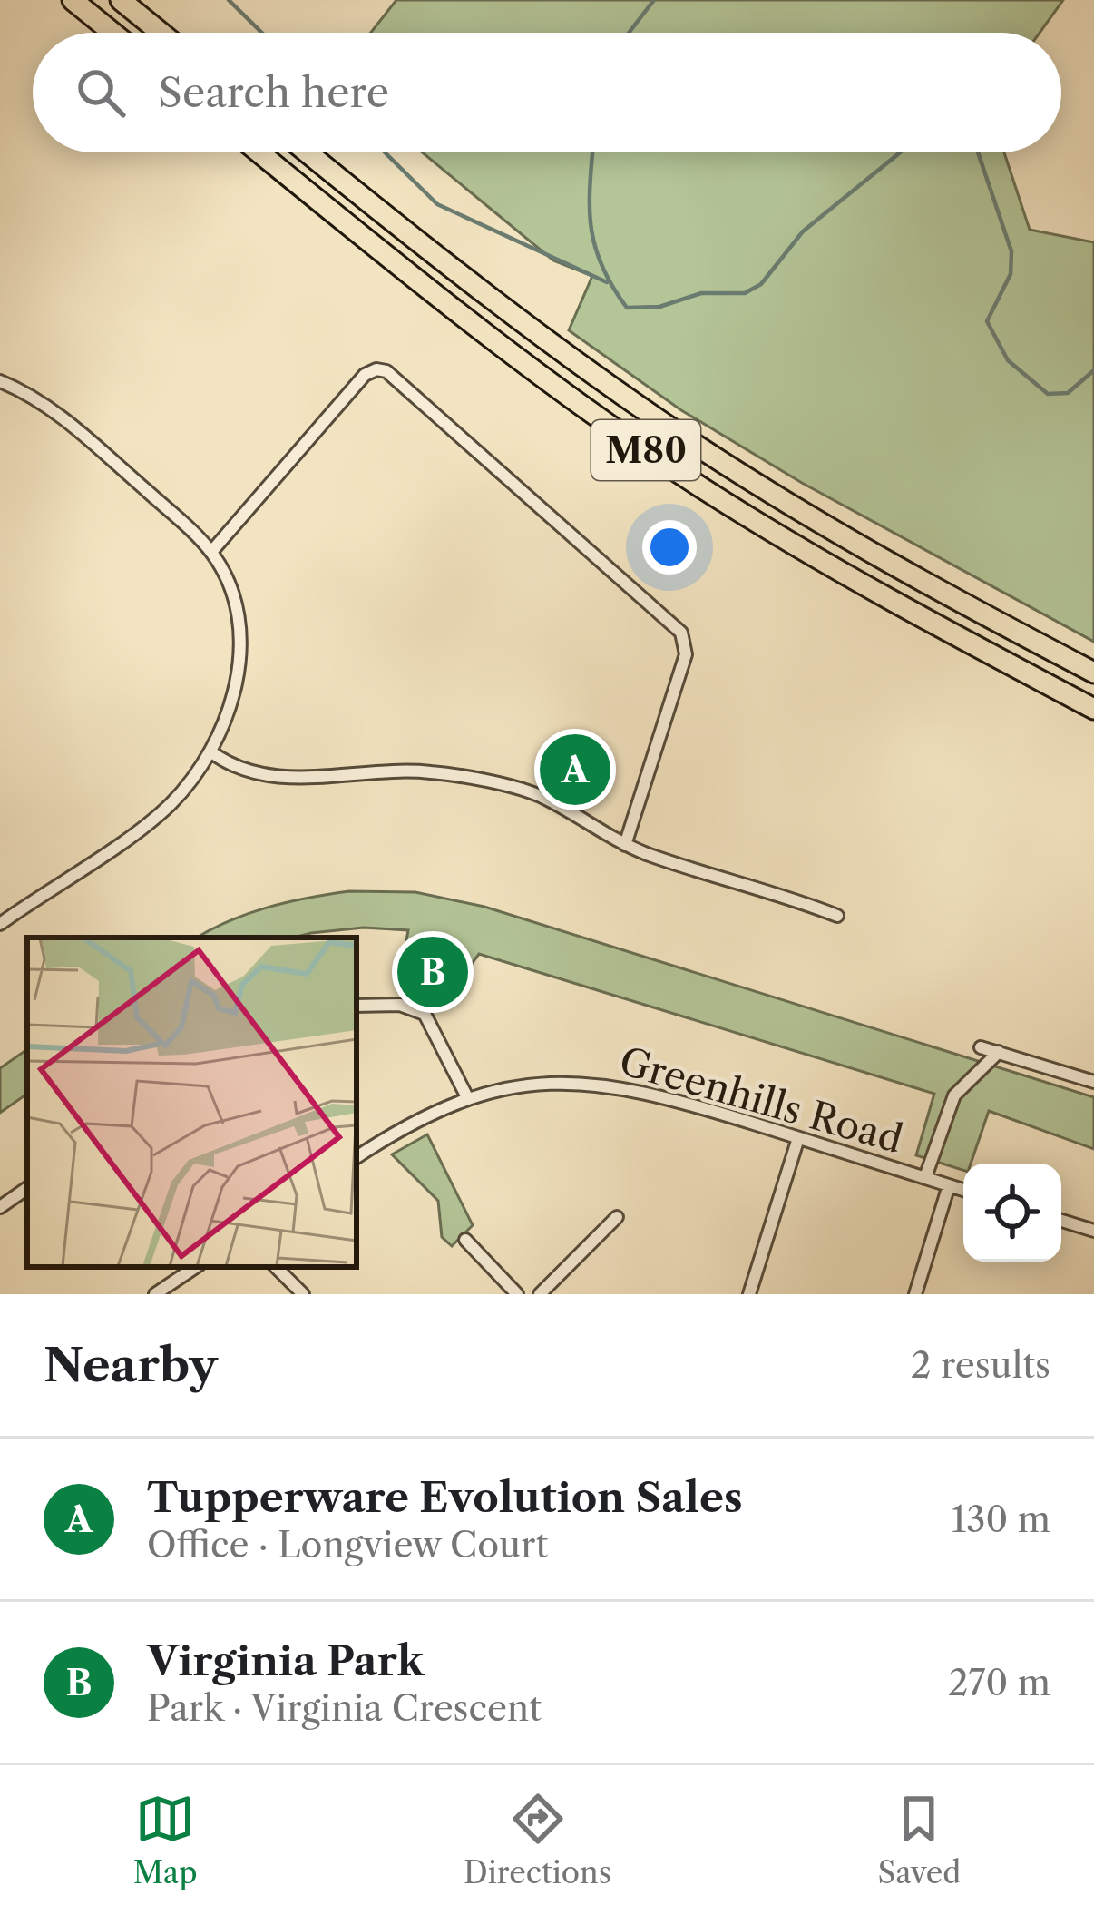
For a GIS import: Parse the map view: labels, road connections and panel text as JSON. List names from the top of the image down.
{
  "streets": {
    "highway": ["M80"],
    "street": ["Greenhills Road"]
  },
  "page": {
    "search": "Search here",
    "pins": ["A", "B"],
    "heading": ["Nearby", "2 results"],
    "list": [
      {
        "mark": "A",
        "name": "Tupperware Evolution Sales",
        "note": "Office · Longview Court",
        "value": "130 m"
      },
      {
        "mark": "B",
        "name": "Virginia Park",
        "note": "Park · Virginia Crescent",
        "value": "270 m"
      }
    ],
    "nav": ["Map", "Directions", "Saved"]
  }
}
